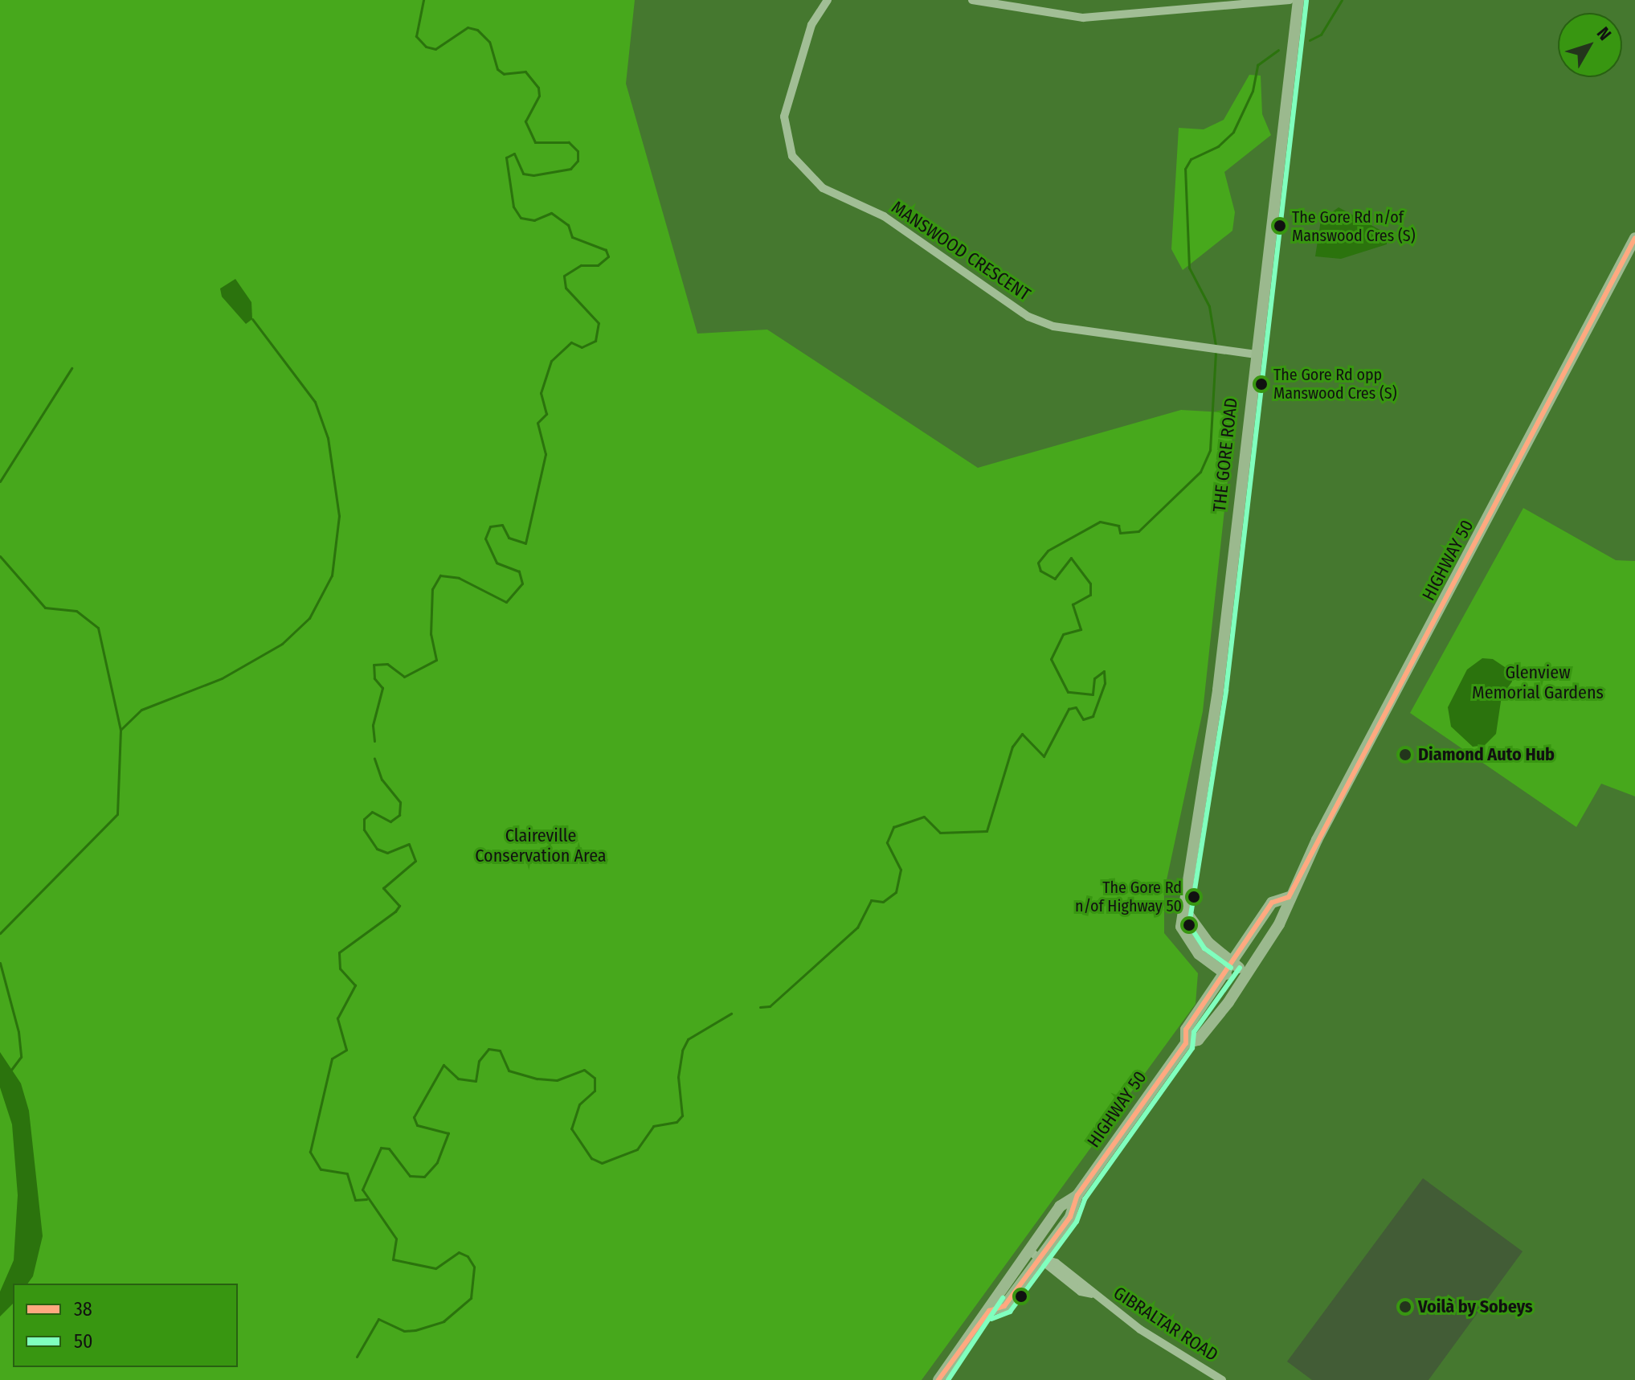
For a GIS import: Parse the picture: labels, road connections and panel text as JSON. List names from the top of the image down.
{
  "streets": {
    "main road": ["THE GORE ROAD", "HIGHWAY 50"],
    "street": ["MANSWOOD CRESCENT", "GIBRALTAR ROAD"]
  },
  "crossings": [
    ["MANSWOOD CRESCENT", "THE GORE ROAD"],
    ["THE GORE ROAD", "HIGHWAY 50"],
    ["HIGHWAY 50", "GIBRALTAR ROAD"]
  ],
  "parks": ["Glenview Memorial Gardens", "Claireville Conservation Area"],
  "places": [
    "The Gore Rd n/of Manswood Cres (S)",
    "The Gore Rd opp Manswood Cres (S)",
    "Diamond Auto Hub",
    "The Gore Rd n/of Highway 50",
    "Voilà by Sobeys"
  ],
  "lines": ["transit line 50", "transit line 38"],
  "legend": ["38", "50"],
  "north": "top right"
}
